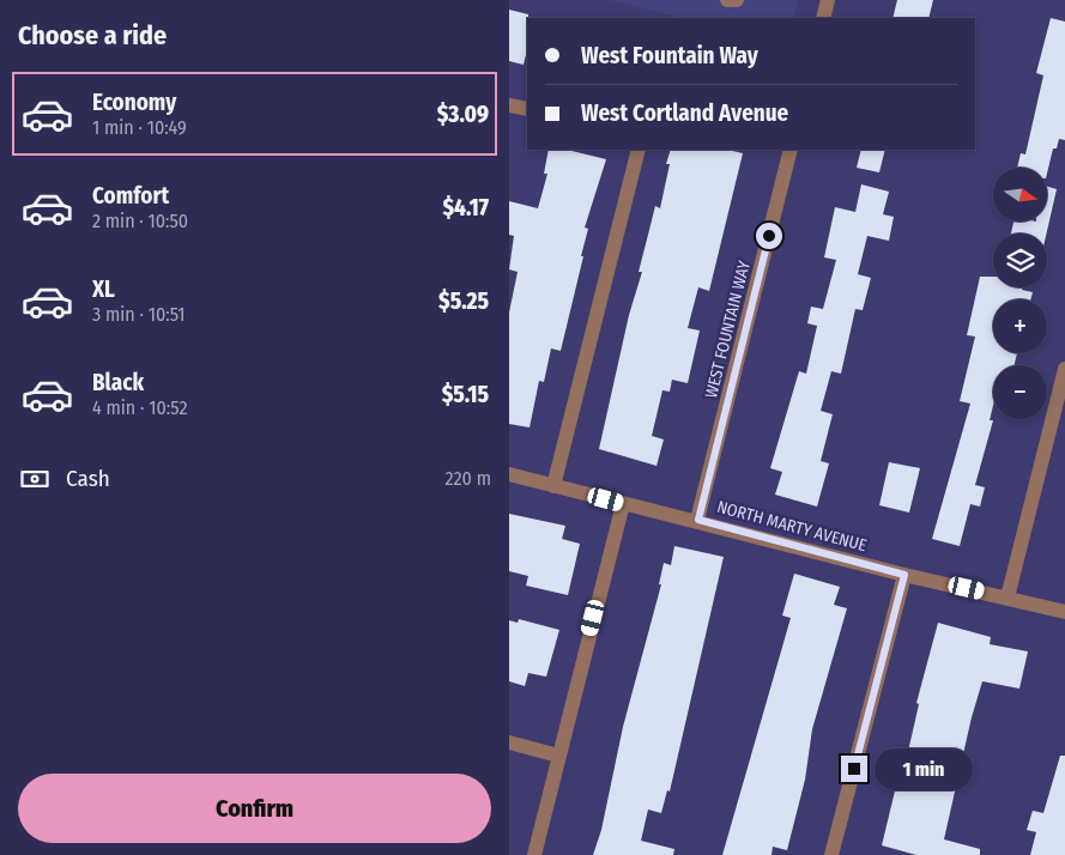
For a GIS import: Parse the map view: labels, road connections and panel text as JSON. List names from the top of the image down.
{
  "streets": {
    "street": ["WEST FOUNTAIN WAY", "NORTH MARTY AVENUE"]
  },
  "crossings": [
    ["WEST FOUNTAIN WAY", "NORTH MARTY AVENUE"]
  ],
  "north": "right",
  "page": {
    "heading": "Choose a ride",
    "banner": ["West Fountain Way", "West Cortland Avenue"],
    "list": [
      {
        "name": "Economy",
        "note": "1 min · 10:49",
        "value": "$3.09"
      },
      {
        "name": "Comfort",
        "note": "2 min · 10:50",
        "value": "$4.17"
      },
      {
        "name": "XL",
        "note": "3 min · 10:51",
        "value": "$5.25"
      },
      {
        "name": "Black",
        "note": "4 min · 10:52",
        "value": "$5.15"
      }
    ],
    "map_buttons": ["+", "−"],
    "pay": ["Cash", "220 m"],
    "bubble": "1 min",
    "buttons": "Confirm"
  }
}
